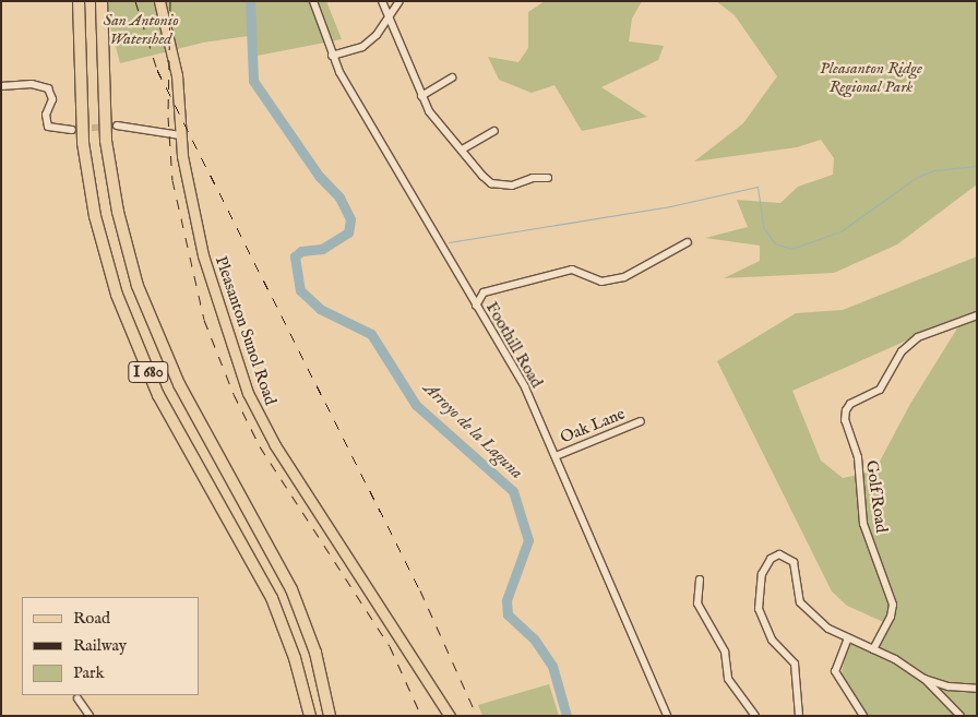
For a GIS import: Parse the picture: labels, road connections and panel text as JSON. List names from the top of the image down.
{
  "streets": {
    "highway": ["I 680"],
    "main road": ["Pleasanton Sunol Road"],
    "street": ["Foothill Road", "Oak Lane", "Golf Road"]
  },
  "crossings": [
    ["Foothill Road", "Oak Lane"]
  ],
  "water": ["Arroyo de la Laguna"],
  "parks": ["San Antonio Watershed", "Pleasanton Ridge Regional Park"],
  "legend": ["Road", "Railway", "Park"]
}
